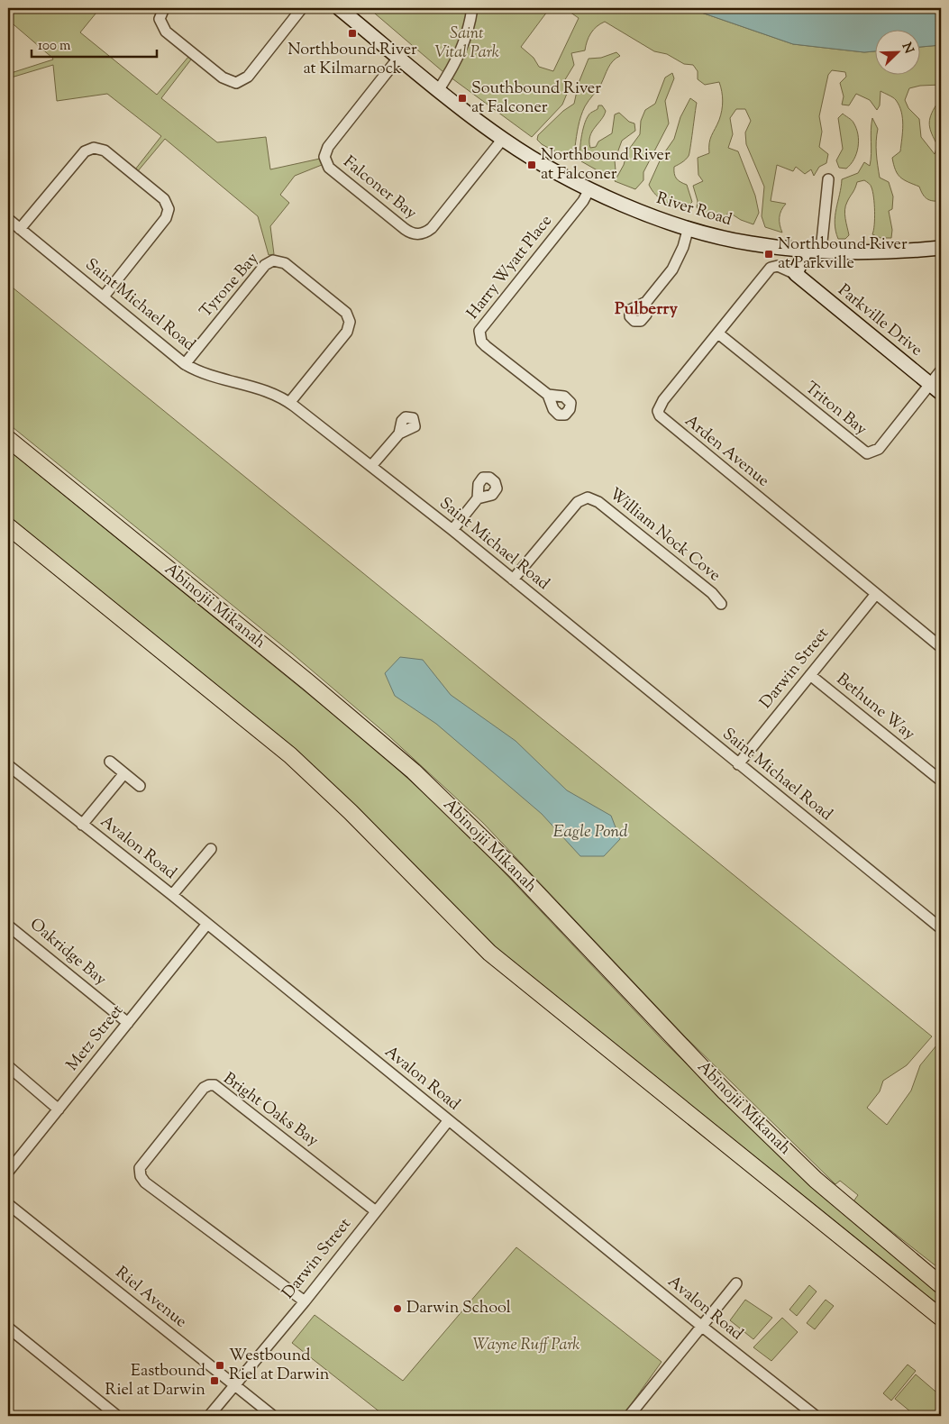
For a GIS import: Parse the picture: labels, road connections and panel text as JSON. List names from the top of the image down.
{
  "streets": {
    "main road": ["Abinojii Mikanah"],
    "street": [
      "Falconer Bay",
      "River Road",
      "Harry Wyatt Place",
      "Tyrone Bay",
      "Saint Michael Road",
      "Parkville Drive",
      "Triton Bay",
      "Arden Avenue",
      "William Nock Cove",
      "Darwin Street",
      "Bethune Way",
      "Avalon Road",
      "Oakridge Bay",
      "Metz Street",
      "Bright Oaks Bay",
      "Riel Avenue"
    ]
  },
  "crossings": [
    ["Falconer Bay", "River Road"],
    ["River Road", "Harry Wyatt Place"],
    ["Tyrone Bay", "Saint Michael Road"],
    ["Saint Michael Road", "William Nock Cove"],
    ["Saint Michael Road", "Darwin Street"],
    ["Parkville Drive", "Triton Bay"],
    ["Parkville Drive", "Arden Avenue"],
    ["Triton Bay", "Arden Avenue"],
    ["Arden Avenue", "Darwin Street"],
    ["Darwin Street", "Bethune Way"],
    ["Darwin Street", "Avalon Road"],
    ["Darwin Street", "Bright Oaks Bay"],
    ["Darwin Street", "Riel Avenue"],
    ["Avalon Road", "Metz Street"],
    ["Oakridge Bay", "Metz Street"]
  ],
  "districts": ["Pulberry"],
  "water": ["Eagle Pond"],
  "parks": ["Saint Vital Park", "Wayne Ruff Park"],
  "places": {
    "transit": [
      "Northbound River at Kilmarnock",
      "Southbound River at Falconer",
      "Northbound River at Falconer",
      "Northbound River at Parkville",
      "Westbound Riel at Darwin",
      "Eastbound Riel at Darwin"
    ],
    "other": ["Darwin School"]
  },
  "scale_bar": "100 m",
  "north": "top right"
}
